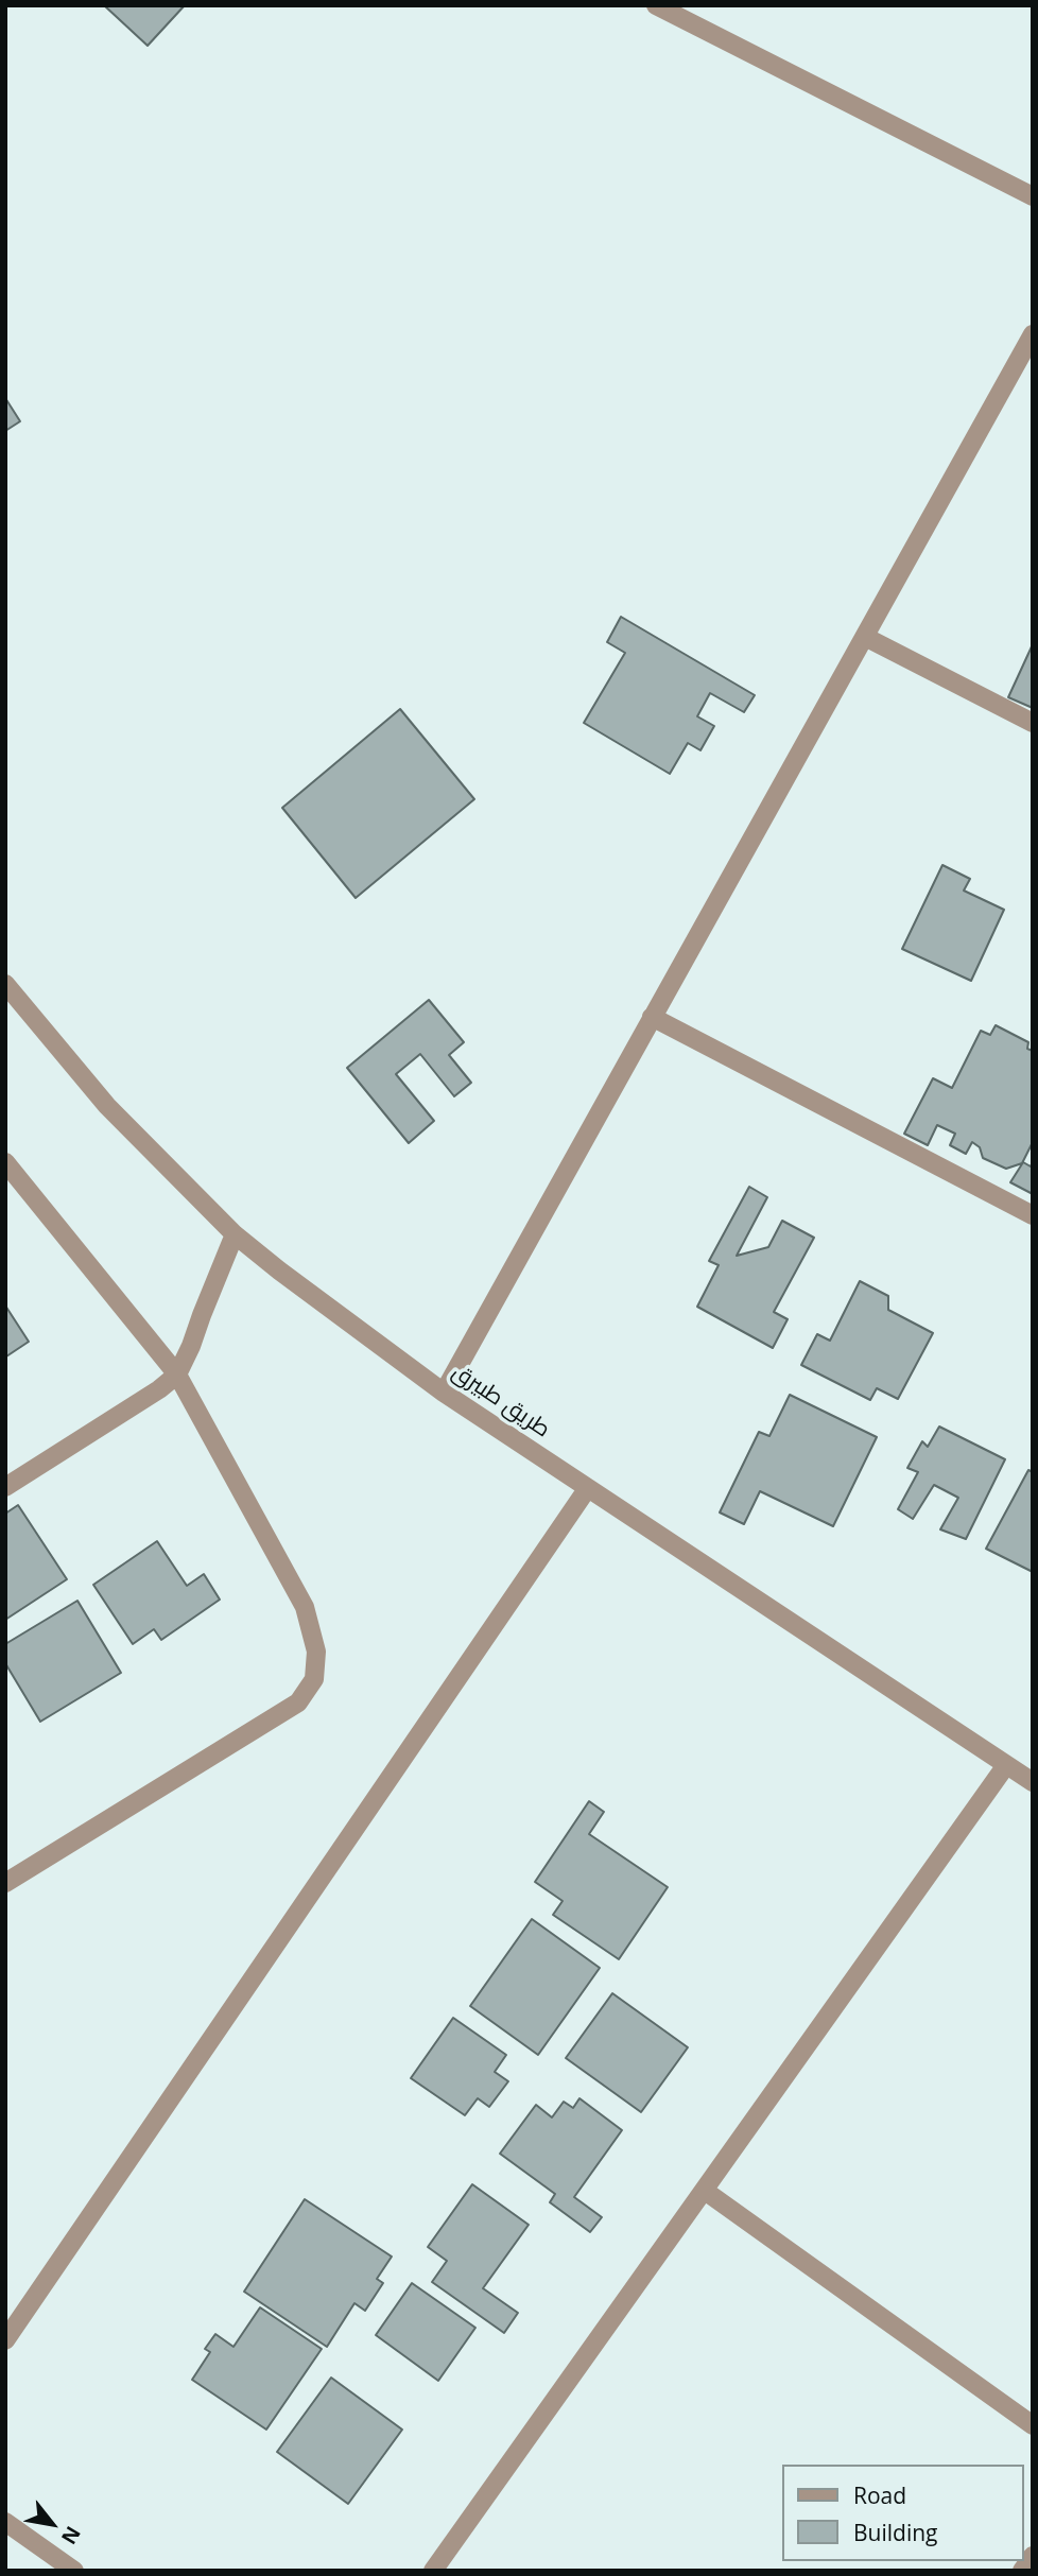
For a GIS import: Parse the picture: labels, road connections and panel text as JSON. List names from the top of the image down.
{
  "streets": {
    "street": ["طريق طبيرق"]
  },
  "legend": ["Road", "Building"],
  "north": "bottom right"
}
